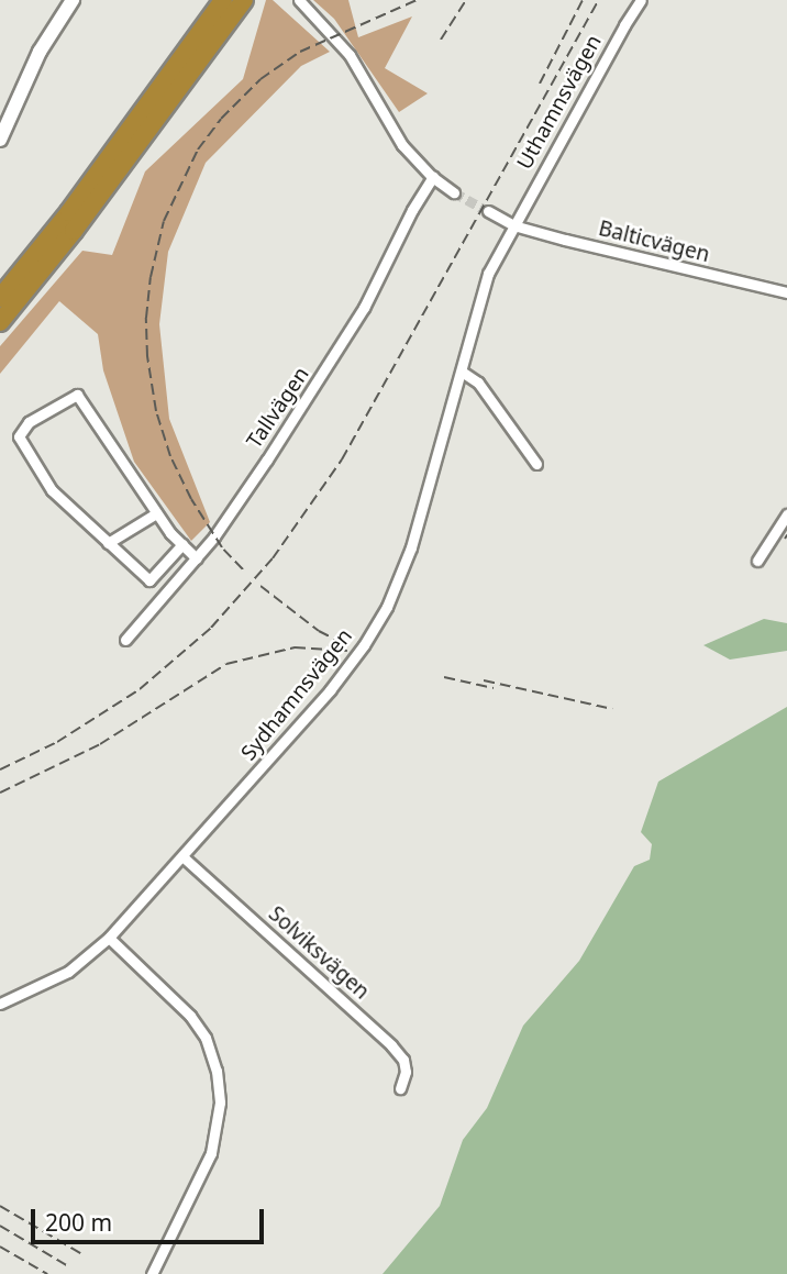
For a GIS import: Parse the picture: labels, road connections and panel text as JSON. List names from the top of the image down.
{
  "streets": {
    "street": [
      "Uthamnsvägen",
      "Balticvägen",
      "Tallvägen",
      "Sydhamnsvägen",
      "Solviksvägen"
    ]
  },
  "crossings": [
    ["Uthamnsvägen", "Balticvägen"],
    ["Uthamnsvägen", "Sydhamnsvägen"],
    ["Balticvägen", "Sydhamnsvägen"],
    ["Sydhamnsvägen", "Solviksvägen"]
  ],
  "scale_bar": "200 m"
}
